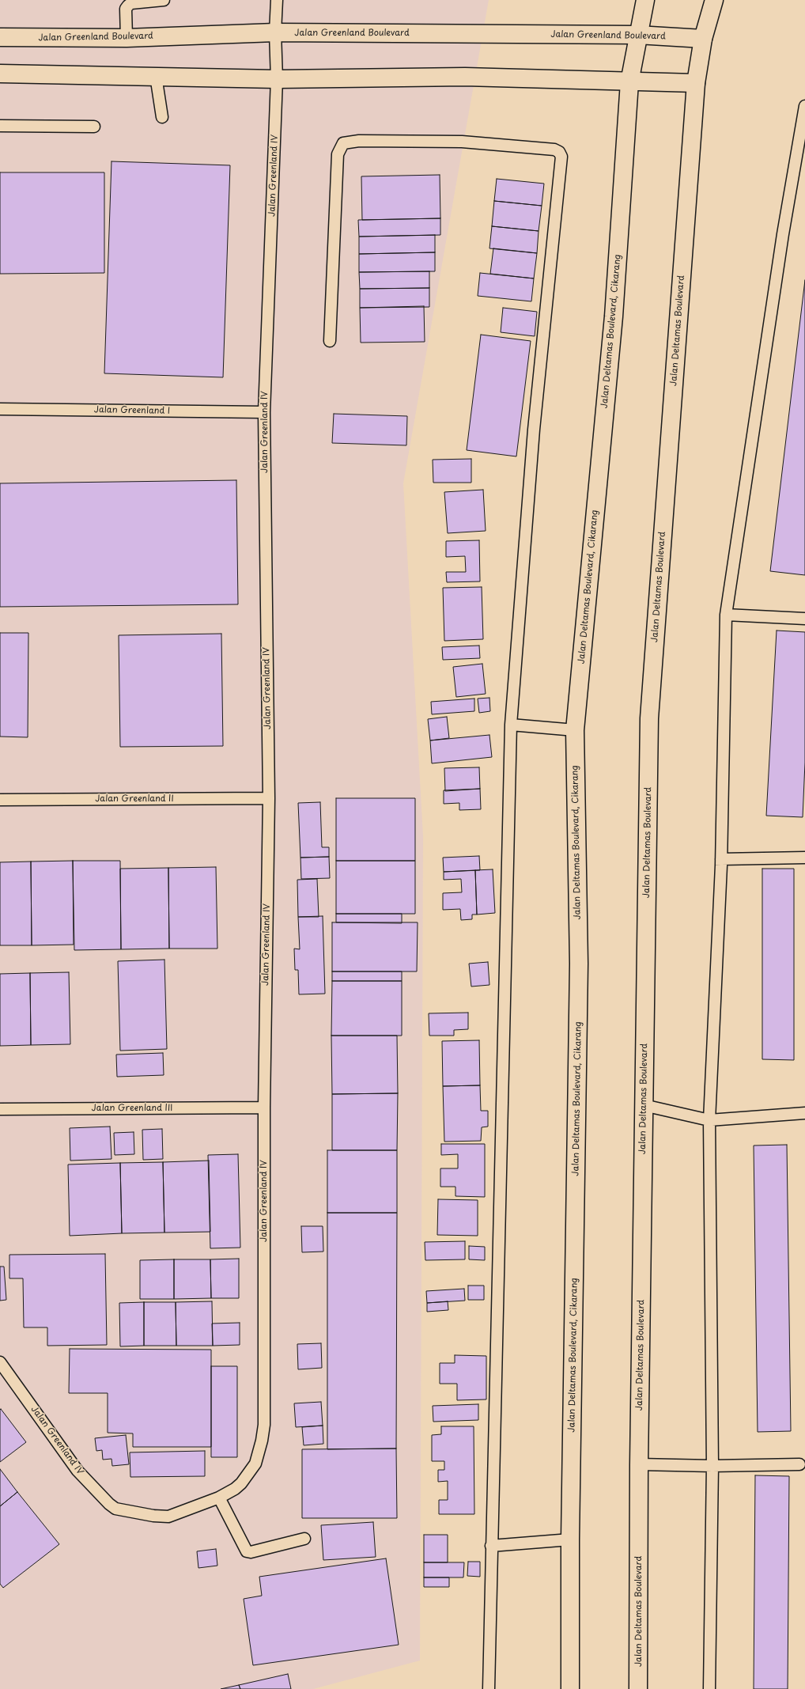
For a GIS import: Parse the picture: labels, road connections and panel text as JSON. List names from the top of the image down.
{
  "streets": {
    "street": ["Jalan Greenland Boulevard", "Jalan Deltamas Boulevard", "Jalan Deltamas Boulevard, Cikarang"],
    "lane": [
      "Jalan Greenland IV",
      "Jalan Greenland I",
      "Jalan Greenland II",
      "Jalan Greenland III"
    ]
  },
  "crossings": [
    ["Jalan Greenland Boulevard", "Jalan Greenland IV"],
    ["Jalan Greenland Boulevard", "Jalan Deltamas Boulevard"],
    ["Jalan Greenland Boulevard", "Jalan Deltamas Boulevard, Cikarang"],
    ["Jalan Greenland IV", "Jalan Greenland I"],
    ["Jalan Greenland IV", "Jalan Greenland II"],
    ["Jalan Greenland IV", "Jalan Greenland III"]
  ]
}
